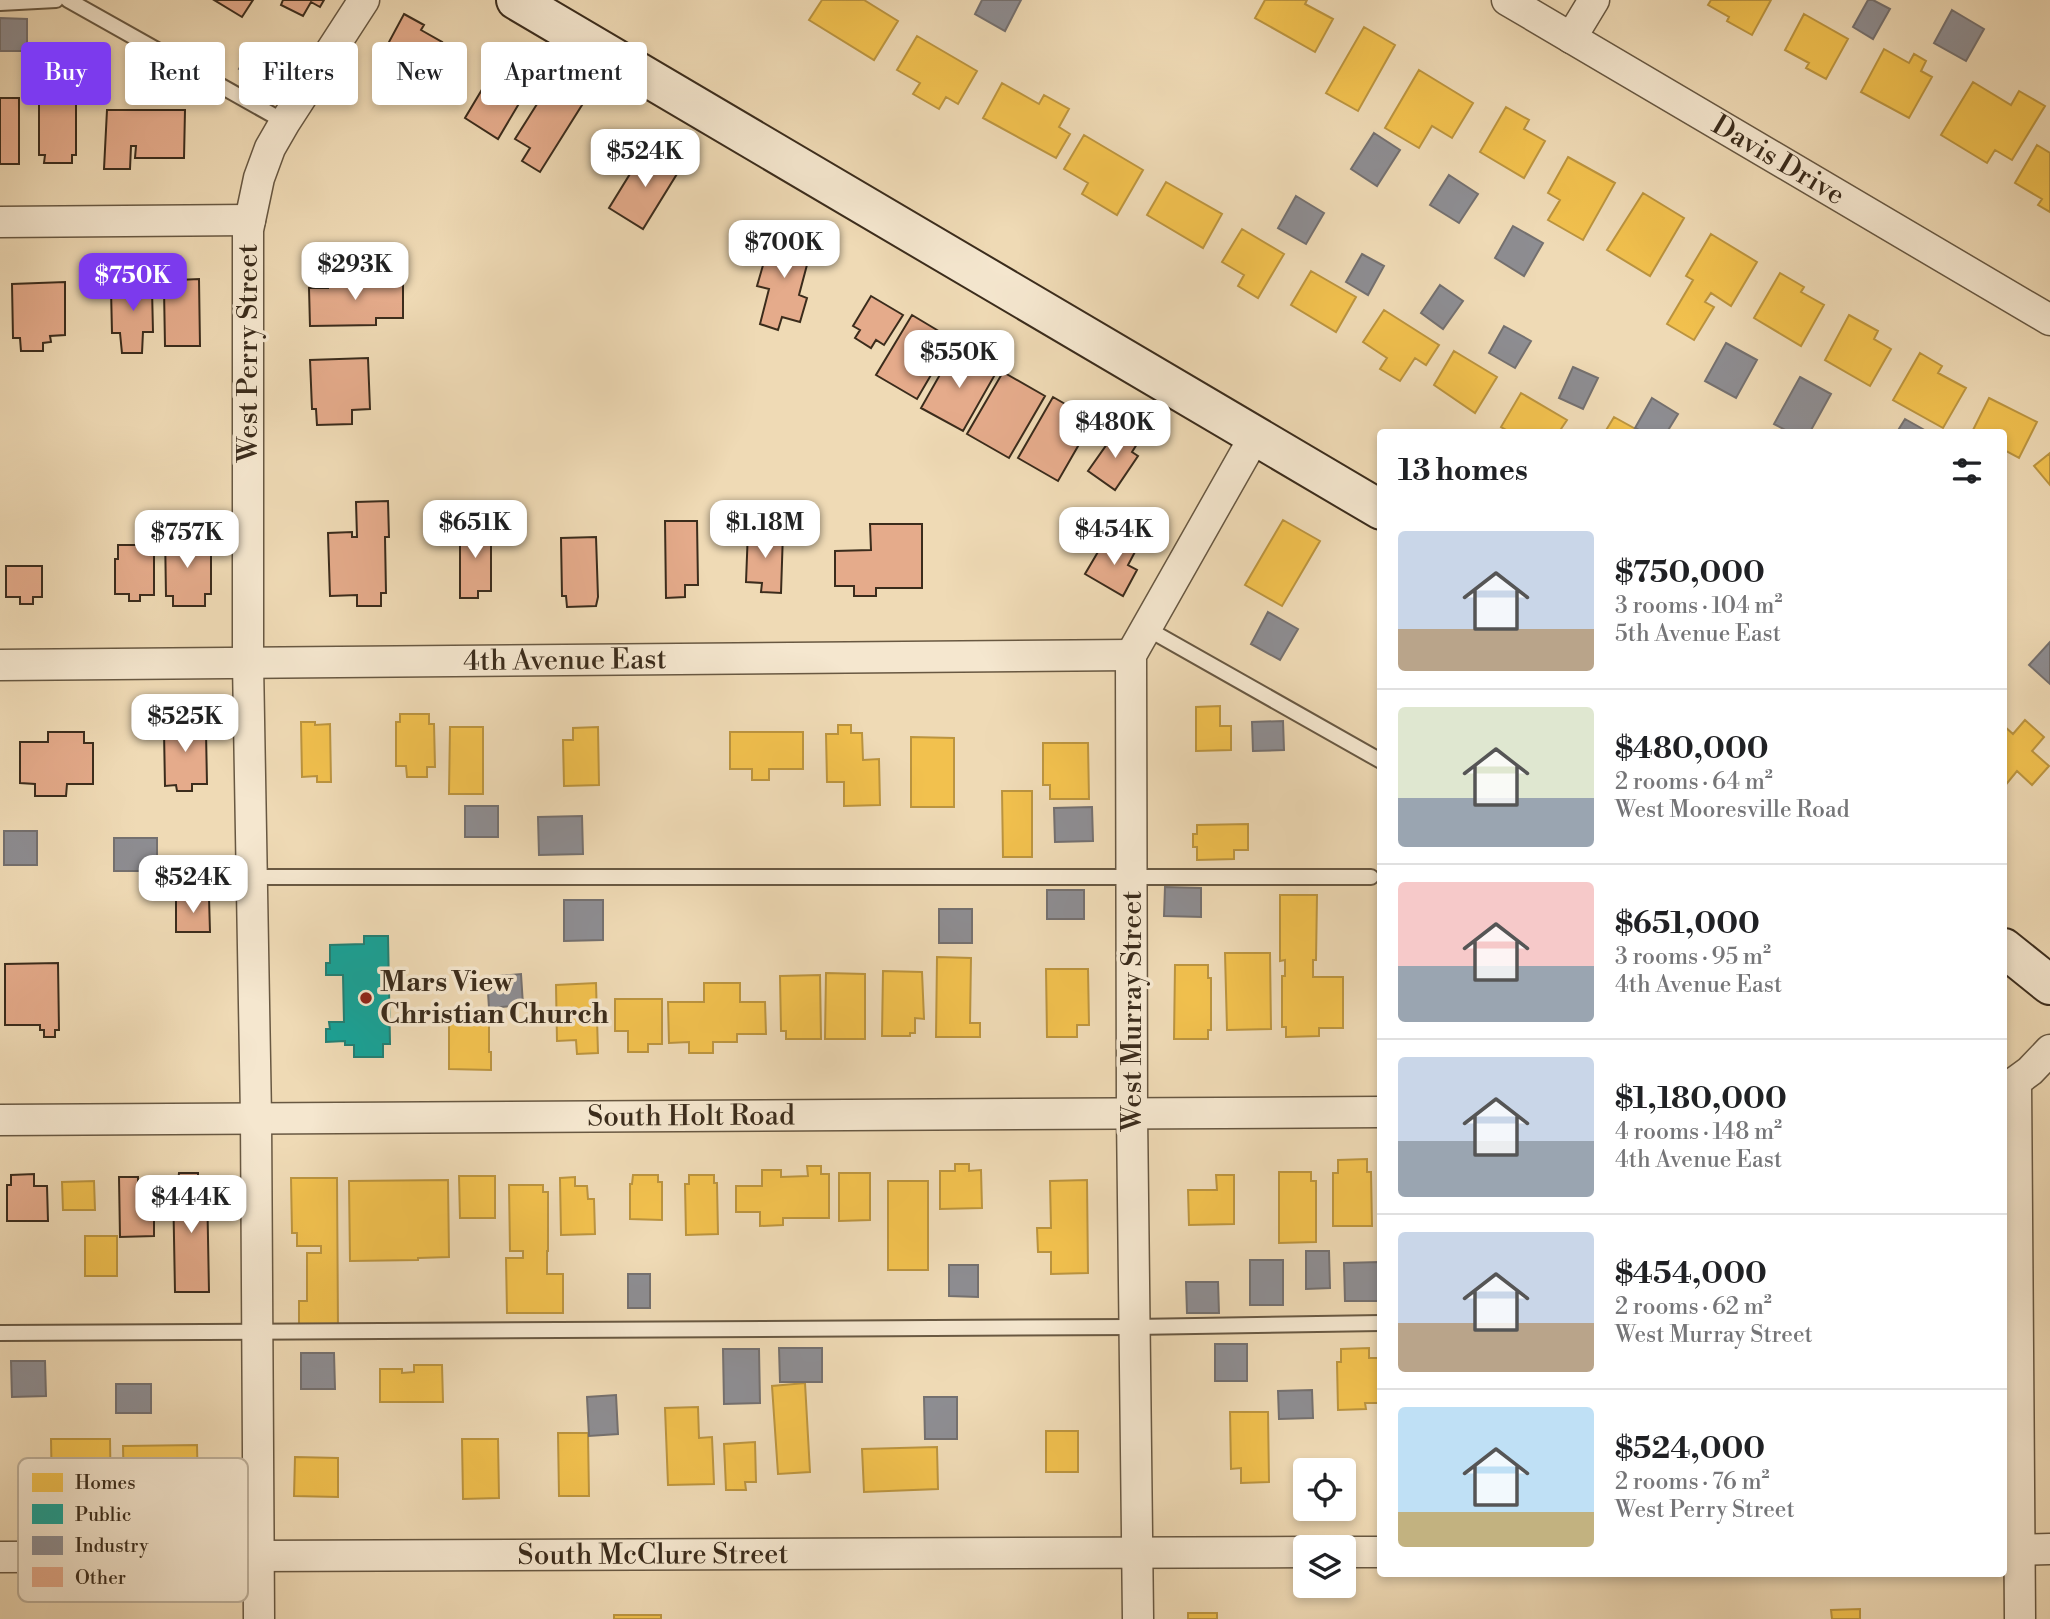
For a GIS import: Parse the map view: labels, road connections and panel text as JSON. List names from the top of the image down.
{
  "streets": {
    "street": [
      "Davis Drive",
      "West Perry Street",
      "4th Avenue East",
      "West Murray Street",
      "South Holt Road",
      "South McClure Street"
    ]
  },
  "crossings": [
    ["West Perry Street", "4th Avenue East"],
    ["West Perry Street", "South Holt Road"],
    ["West Perry Street", "South McClure Street"],
    ["4th Avenue East", "West Murray Street"],
    ["West Murray Street", "South Holt Road"],
    ["West Murray Street", "South McClure Street"]
  ],
  "places": ["Mars View Christian Church"],
  "legend": [
    "Homes",
    "Public",
    "Industry",
    "Other"
  ],
  "page": {
    "chip": [
      "Buy",
      "Rent",
      "Filters",
      "New",
      "Apartment"
    ],
    "price": [
      "$524K",
      "$700K",
      "$293K",
      "$750K",
      "$550K",
      "$480K",
      "$651K",
      "$1.18M",
      "$454K",
      "$757K",
      "$525K",
      "$524K",
      "$444K"
    ],
    "heading": "13 homes",
    "list": [
      {
        "name": "$750,000",
        "note": "3 rooms · 104 m² · 5th Avenue East"
      },
      {
        "name": "$480,000",
        "note": "2 rooms · 64 m² · West Mooresville Road"
      },
      {
        "name": "$651,000",
        "note": "3 rooms · 95 m² · 4th Avenue East"
      },
      {
        "name": "$1,180,000",
        "note": "4 rooms · 148 m² · 4th Avenue East"
      },
      {
        "name": "$454,000",
        "note": "2 rooms · 62 m² · West Murray Street"
      },
      {
        "name": "$524,000",
        "note": "2 rooms · 76 m² · West Perry Street"
      }
    ]
  }
}
